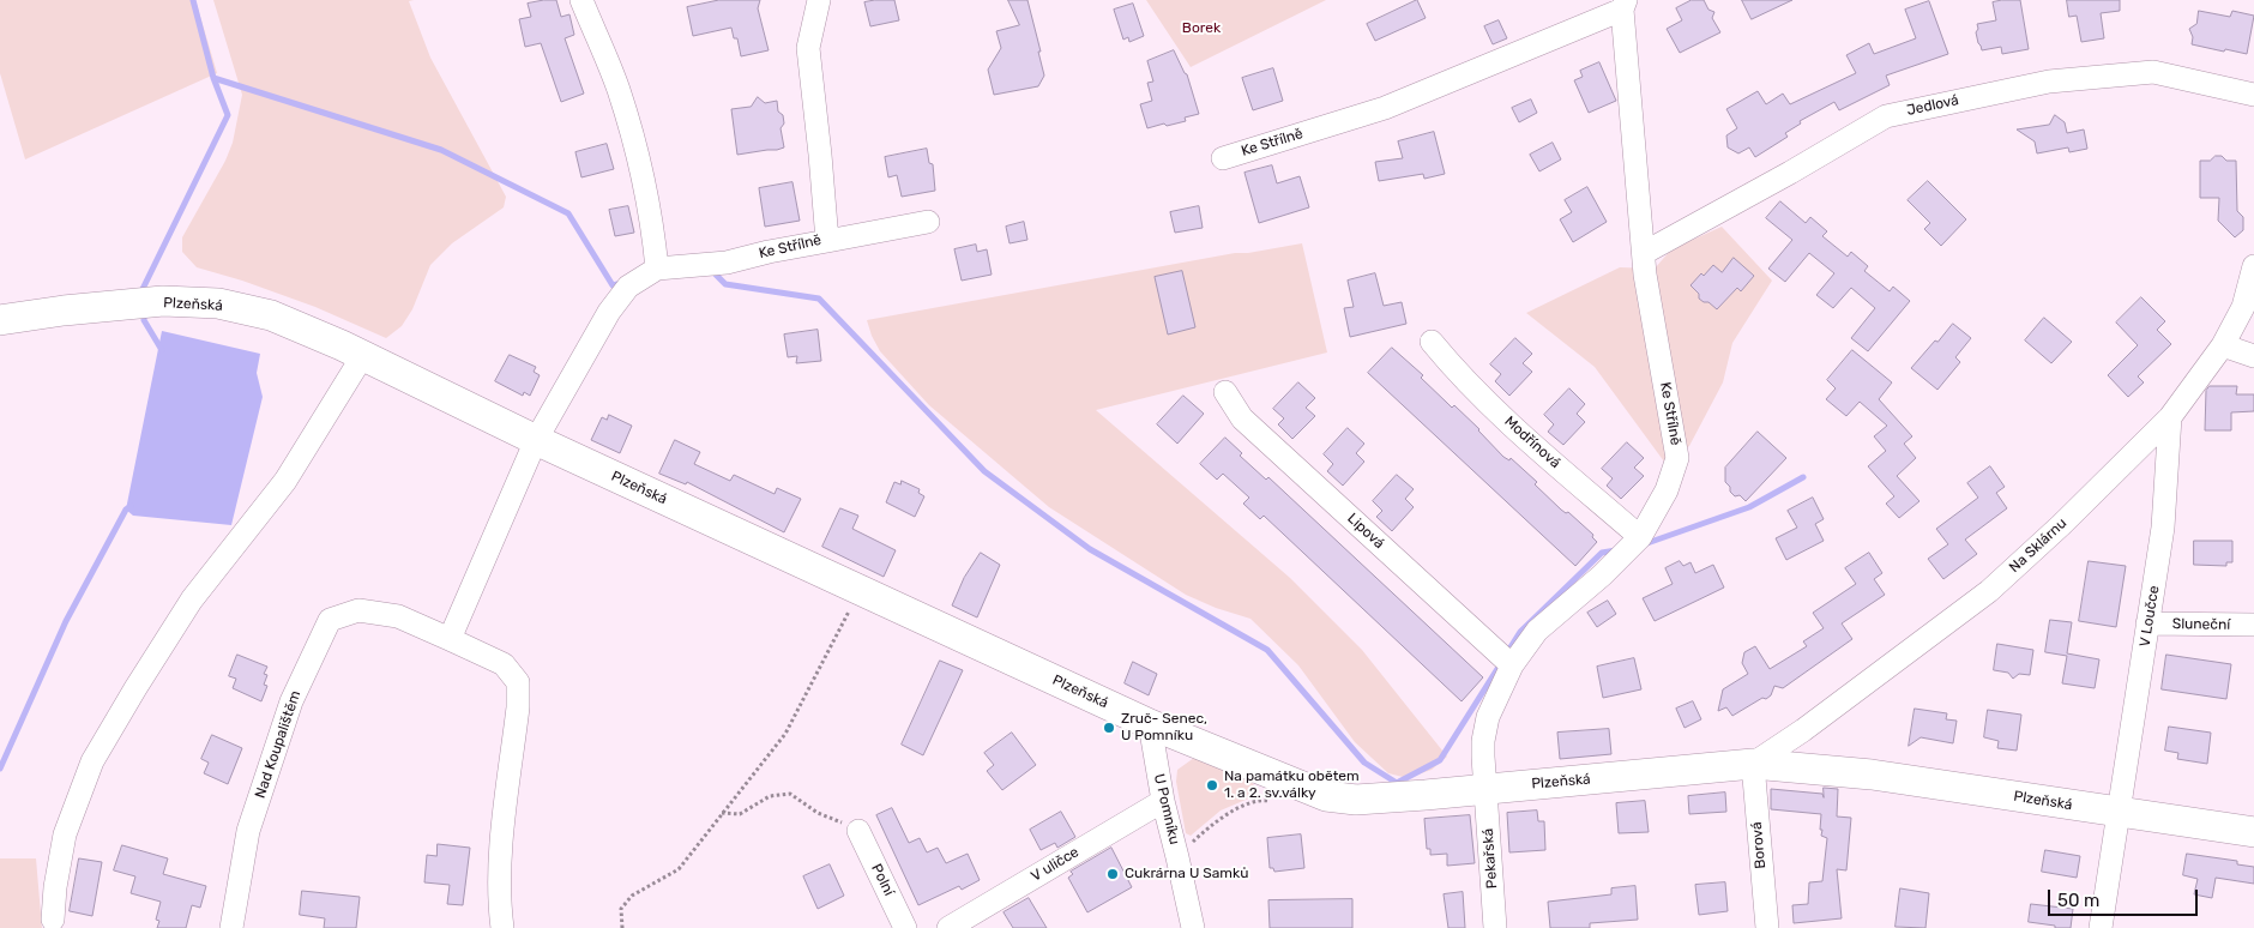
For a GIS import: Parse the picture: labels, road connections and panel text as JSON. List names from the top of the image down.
{
  "streets": {
    "main road": ["Plzeňská"],
    "street": [
      "Jedlová",
      "Ke Střílně",
      "Modřínová",
      "Lipová",
      "Na Sklárnu",
      "V Loučce",
      "Sluneční",
      "Nad Koupalištěm",
      "U Pomníku",
      "Borová",
      "Pekařská",
      "V uličce",
      "Polní"
    ]
  },
  "crossings": [
    ["Jedlová", "Ke Střílně"],
    ["Ke Střílně", "Plzeňská"],
    ["Ke Střílně", "Modřínová"],
    ["Ke Střílně", "Lipová"],
    ["Ke Střílně", "Pekařská"],
    ["Plzeňská", "Na Sklárnu"],
    ["Plzeňská", "V Loučce"],
    ["Plzeňská", "U Pomníku"],
    ["Plzeňská", "Borová"],
    ["Plzeňská", "Pekařská"],
    ["Na Sklárnu", "V Loučce"],
    ["Na Sklárnu", "Borová"],
    ["V Loučce", "Sluneční"],
    ["U Pomníku", "V uličce"]
  ],
  "parks": ["Borek"],
  "places": ["Zruč- Senec, U Pomníku", "Na památku obětem 1. a 2. sv.války", "Cukrárna U Samků"],
  "scale_bar": "50 m"
}
